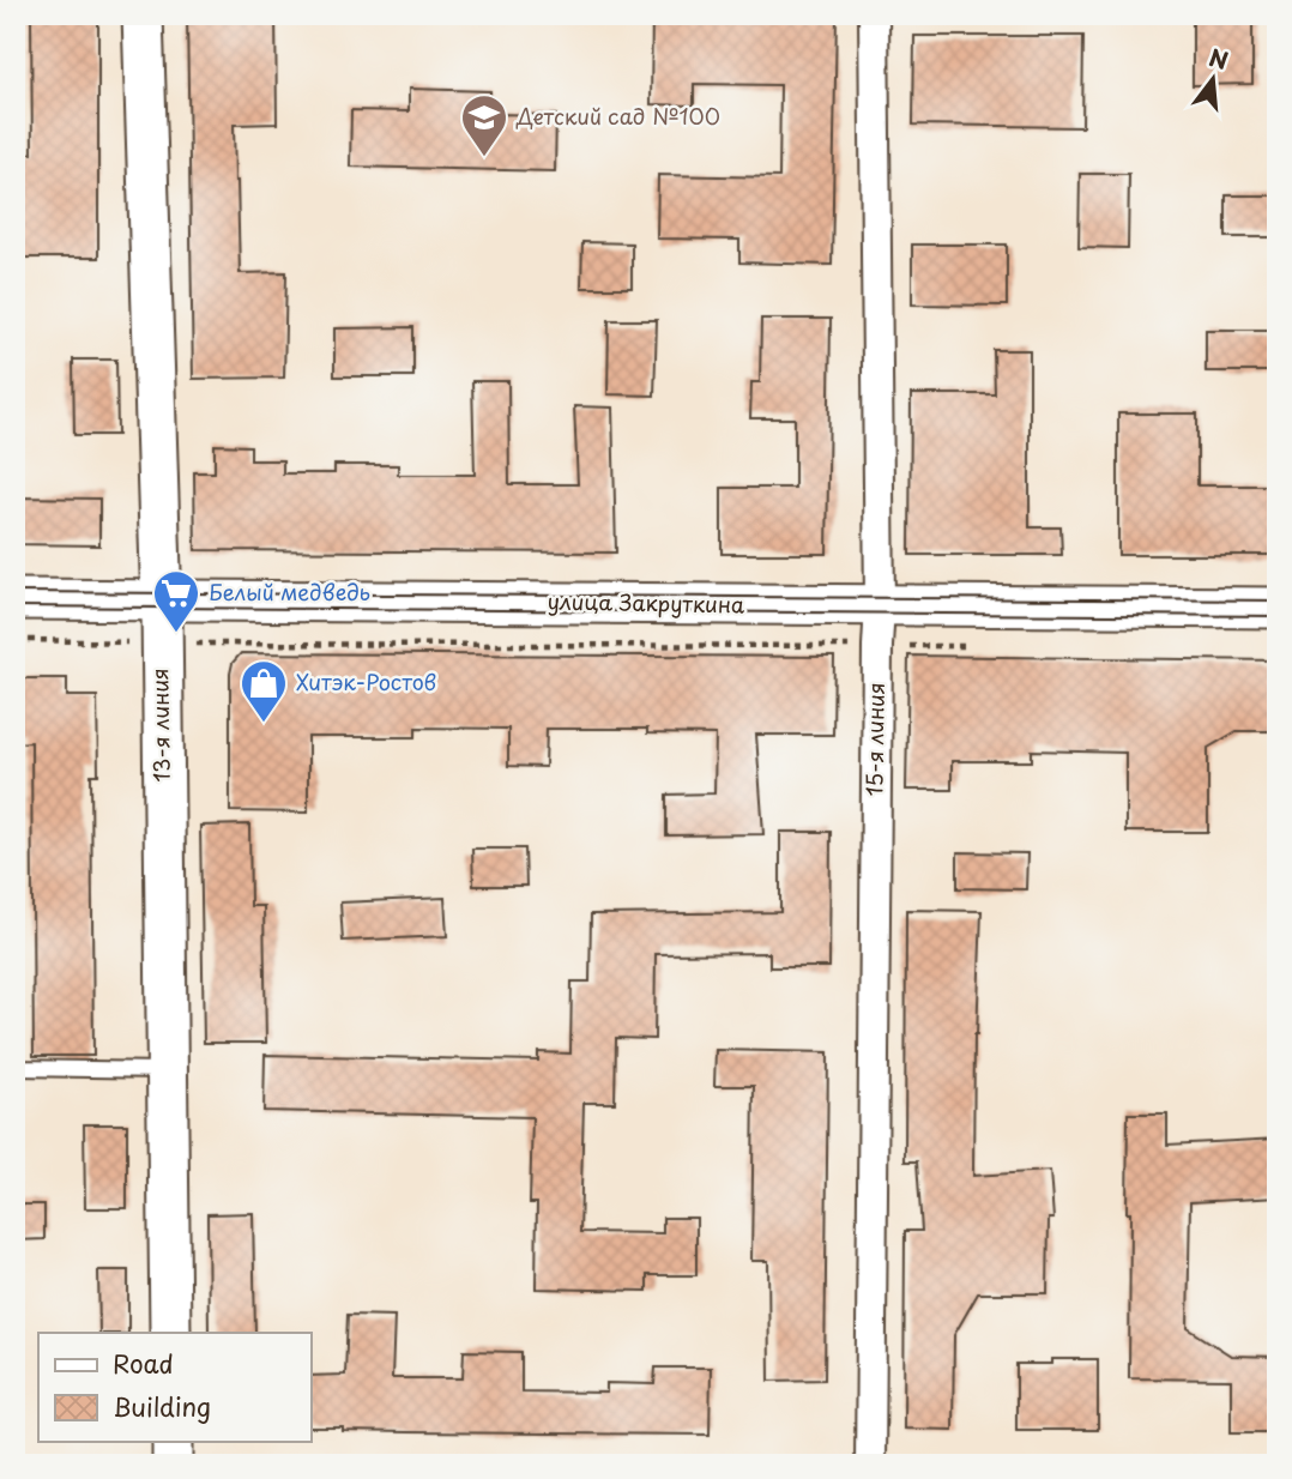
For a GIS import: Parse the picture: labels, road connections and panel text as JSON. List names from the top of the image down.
{
  "streets": {
    "street": ["улица Закруткина", "13-я линия", "15-я линия"]
  },
  "crossings": [
    ["улица Закруткина", "13-я линия"],
    ["улица Закруткина", "15-я линия"]
  ],
  "places": {
    "school or university": ["Детский сад №100"],
    "supermarket": ["Белый медведь"],
    "shop": ["Хитэк-Ростов"]
  },
  "legend": ["Road", "Building"],
  "north": "top"
}
